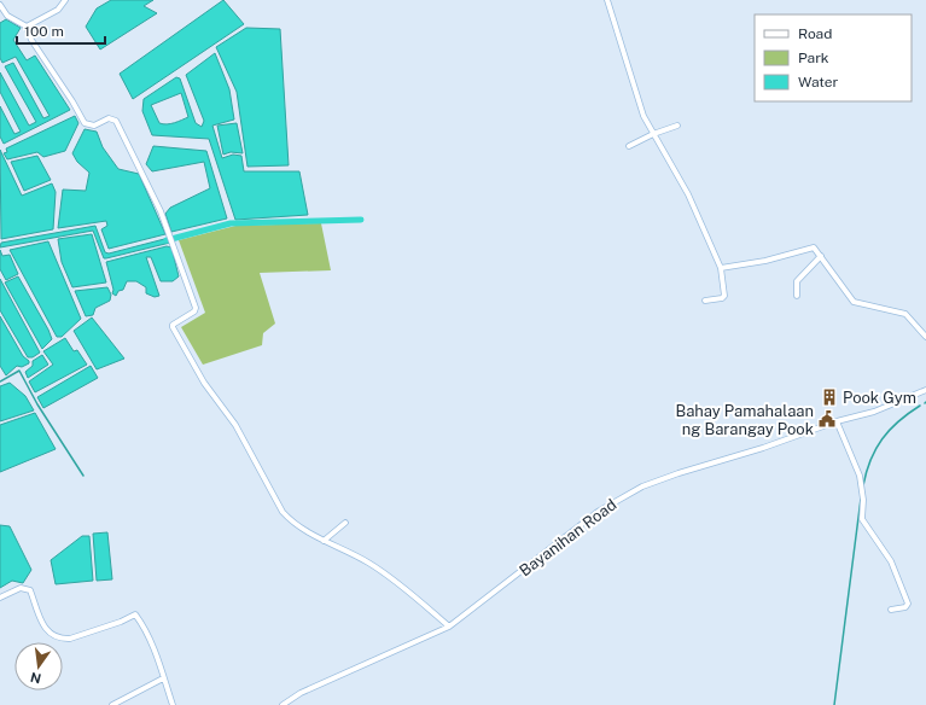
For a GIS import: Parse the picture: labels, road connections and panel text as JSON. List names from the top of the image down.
{
  "streets": {
    "street": ["Bayanihan Road"]
  },
  "places": {
    "building": ["Pook Gym"],
    "public building": ["Bahay Pamahalaan ng Barangay Pook"]
  },
  "legend": ["Road", "Park", "Water"],
  "scale_bar": "100 m",
  "north": "bottom"
}
